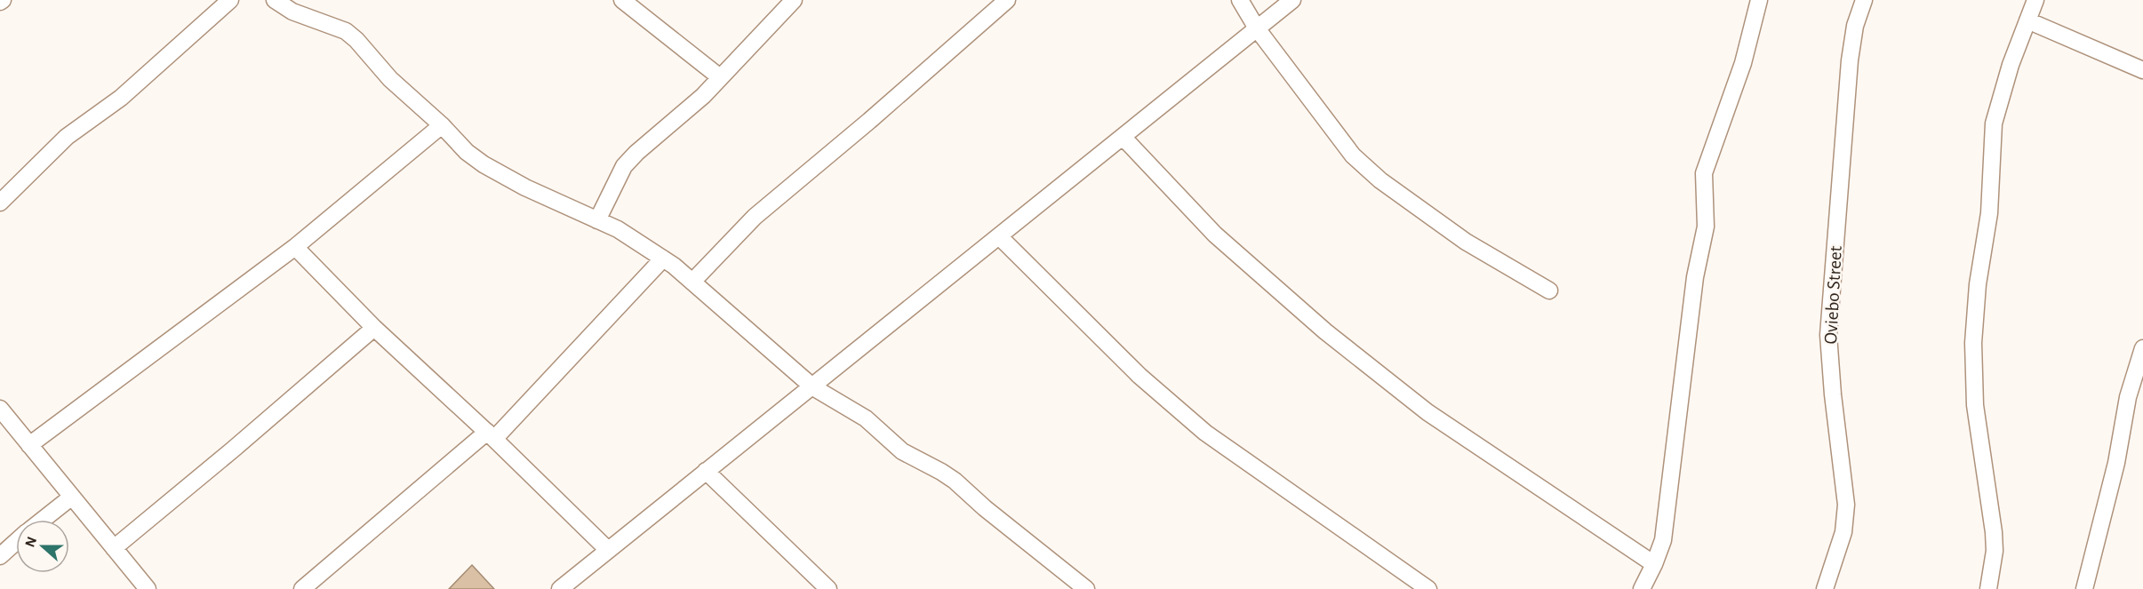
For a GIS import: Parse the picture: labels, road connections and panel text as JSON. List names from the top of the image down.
{
  "streets": {
    "street": ["Oviebo Street"]
  },
  "north": "left"
}
